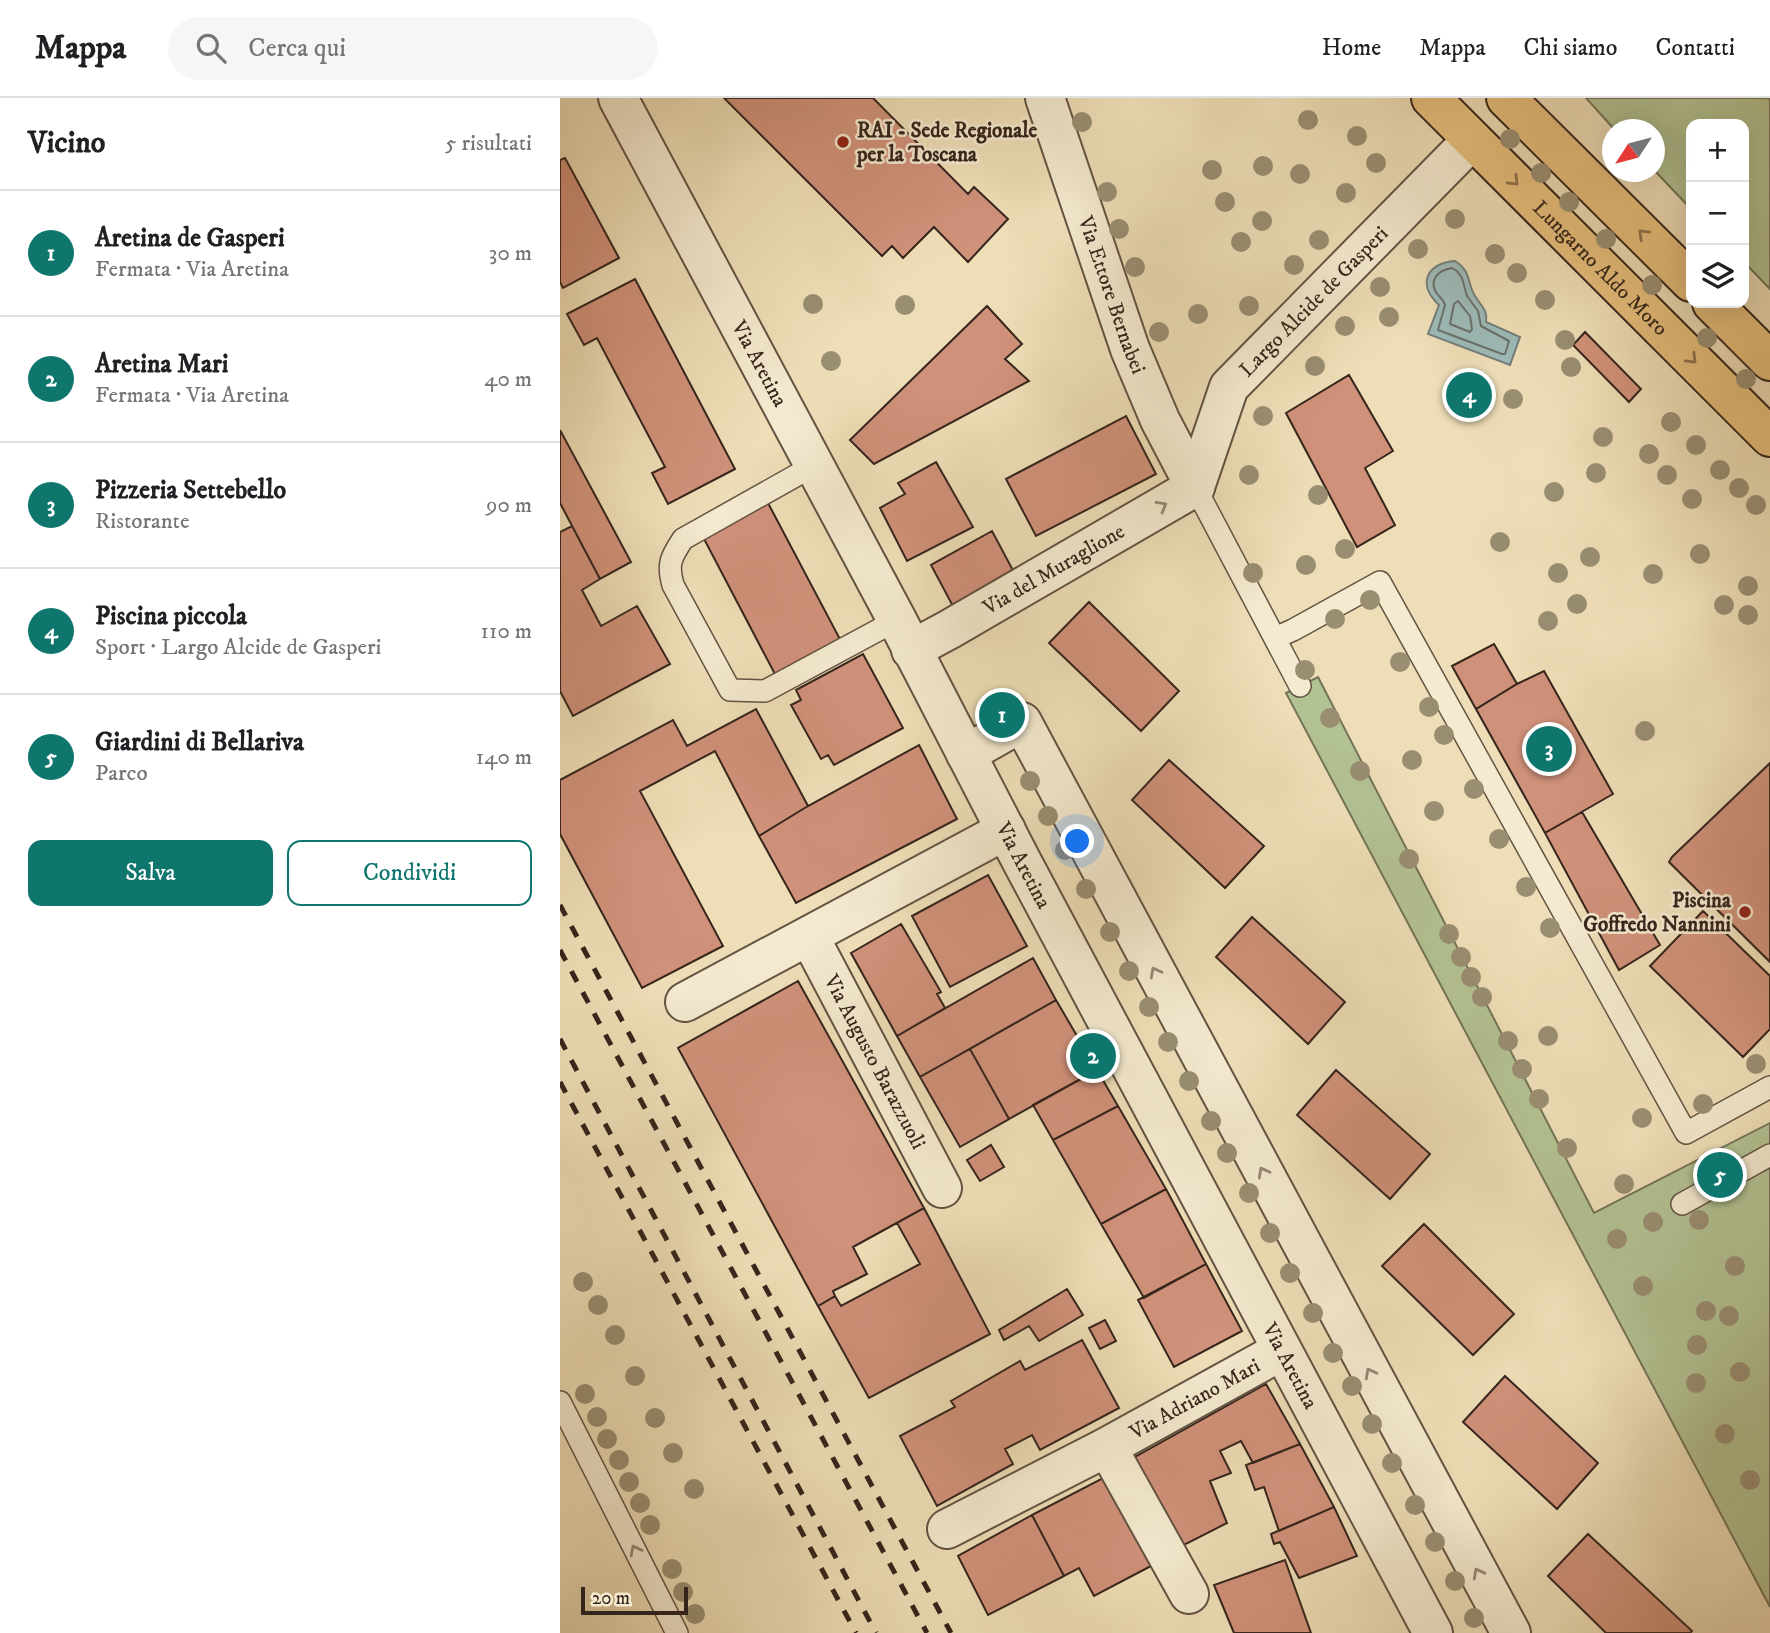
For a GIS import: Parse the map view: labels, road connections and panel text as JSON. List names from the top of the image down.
{
  "streets": {
    "main road": ["Lungarno Aldo Moro"],
    "street": [
      "Via Ettore Bernabei",
      "Largo Alcide de Gasperi",
      "Via Aretina",
      "Via del Muraglione",
      "Via Augusto Barazzuoli",
      "Via Adriano Mari"
    ]
  },
  "crossings": [
    ["Lungarno Aldo Moro", "Largo Alcide de Gasperi"],
    ["Via Ettore Bernabei", "Largo Alcide de Gasperi"],
    ["Via Ettore Bernabei", "Via del Muraglione"],
    ["Largo Alcide de Gasperi", "Via del Muraglione"],
    ["Via Aretina", "Via del Muraglione"],
    ["Via Aretina", "Via Adriano Mari"]
  ],
  "one_way": ["Via del Muraglione"],
  "places": ["RAI - Sede Regionale per la Toscana", "Piscina Goffredo Nannini"],
  "scale_bar": "20 m",
  "north": "bottom left",
  "page": {
    "header": "Mappa",
    "search": "Cerca qui",
    "nav": [
      "Home",
      "Mappa",
      "Chi siamo",
      "Contatti"
    ],
    "heading": ["Vicino", "5 risultati"],
    "map_buttons": ["+", "−"],
    "list": [
      {
        "mark": "1",
        "name": "Aretina de Gasperi",
        "note": "Fermata · Via Aretina",
        "value": "30 m"
      },
      {
        "mark": "2",
        "name": "Aretina Mari",
        "note": "Fermata · Via Aretina",
        "value": "40 m"
      },
      {
        "mark": "3",
        "name": "Pizzeria Settebello",
        "note": "Ristorante",
        "value": "90 m"
      },
      {
        "mark": "4",
        "name": "Piscina piccola",
        "note": "Sport · Largo Alcide de Gasperi",
        "value": "110 m"
      },
      {
        "mark": "5",
        "name": "Giardini di Bellariva",
        "note": "Parco",
        "value": "140 m"
      }
    ],
    "pins": [
      "4",
      "1",
      "3",
      "2",
      "5"
    ],
    "buttons": ["Salva", "Condividi"],
    "scale": "20 m"
  }
}
